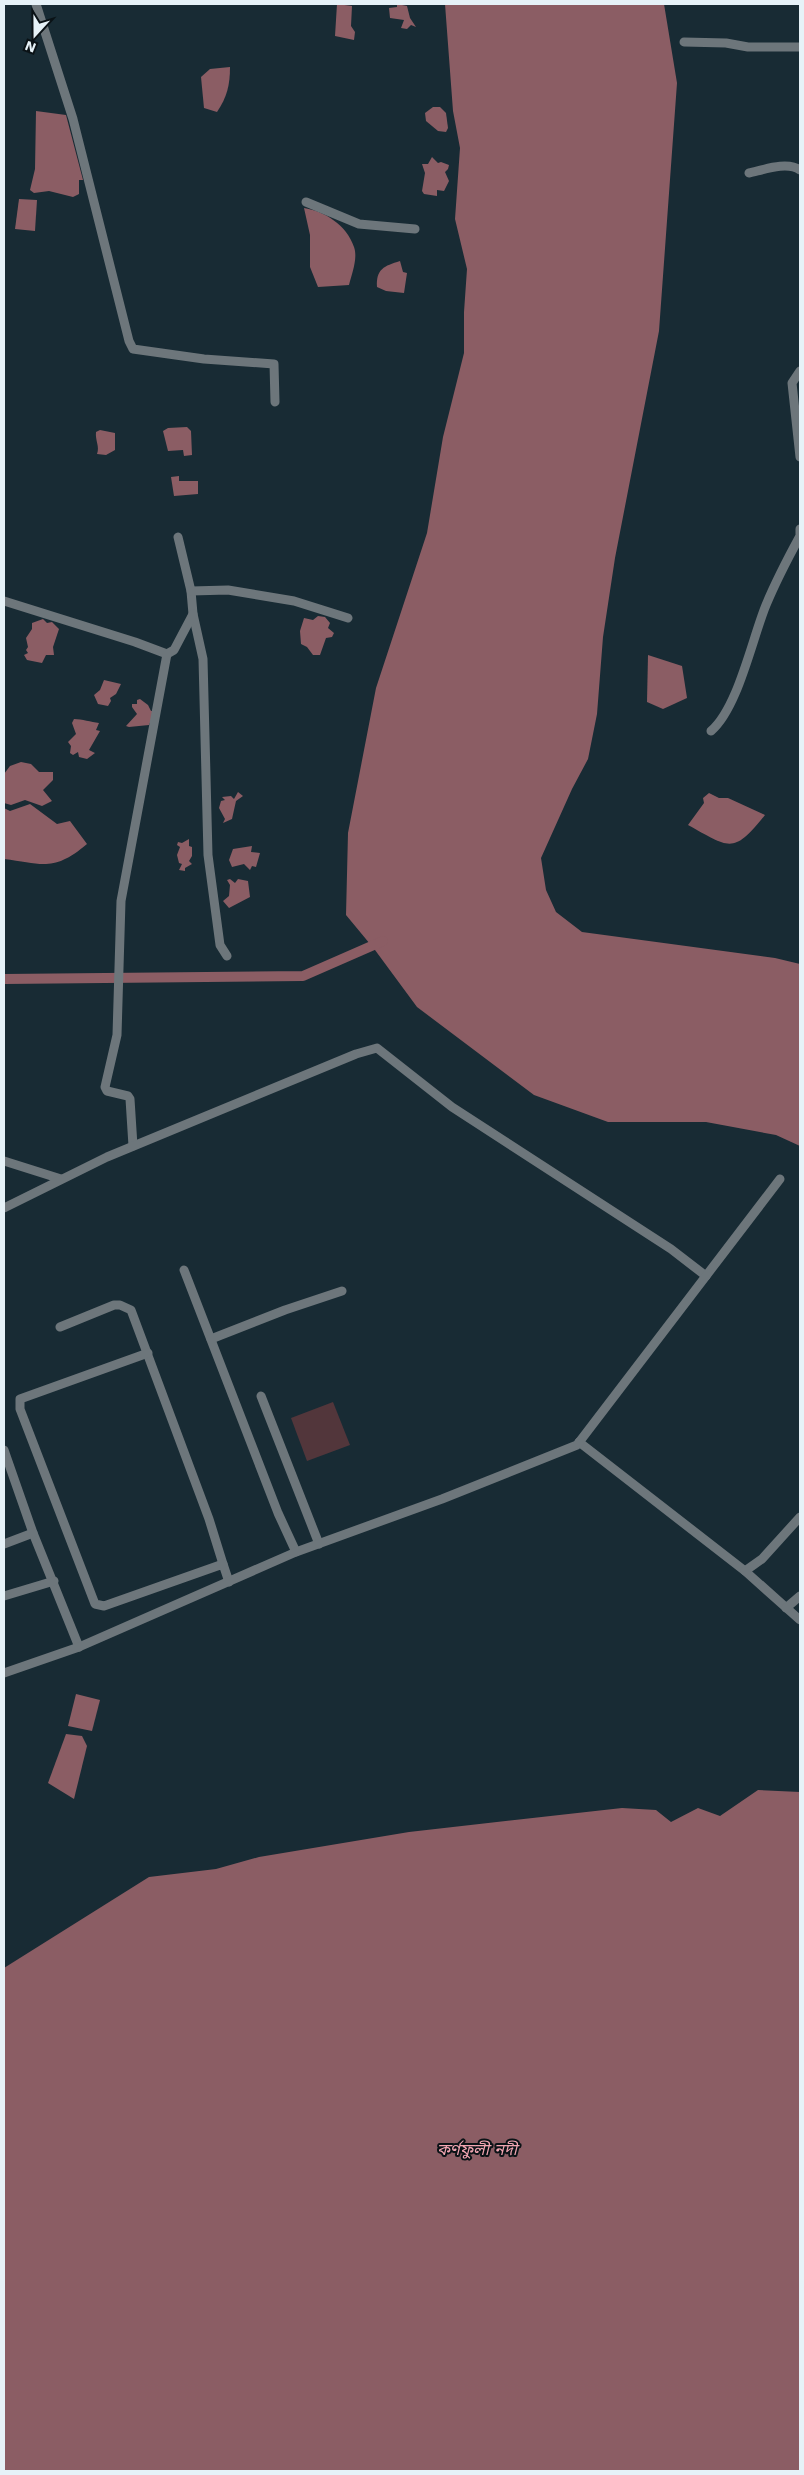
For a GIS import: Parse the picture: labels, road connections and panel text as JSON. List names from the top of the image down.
{
  "water": ["কর্ণফুলী নদী"],
  "north": "bottom"
}
